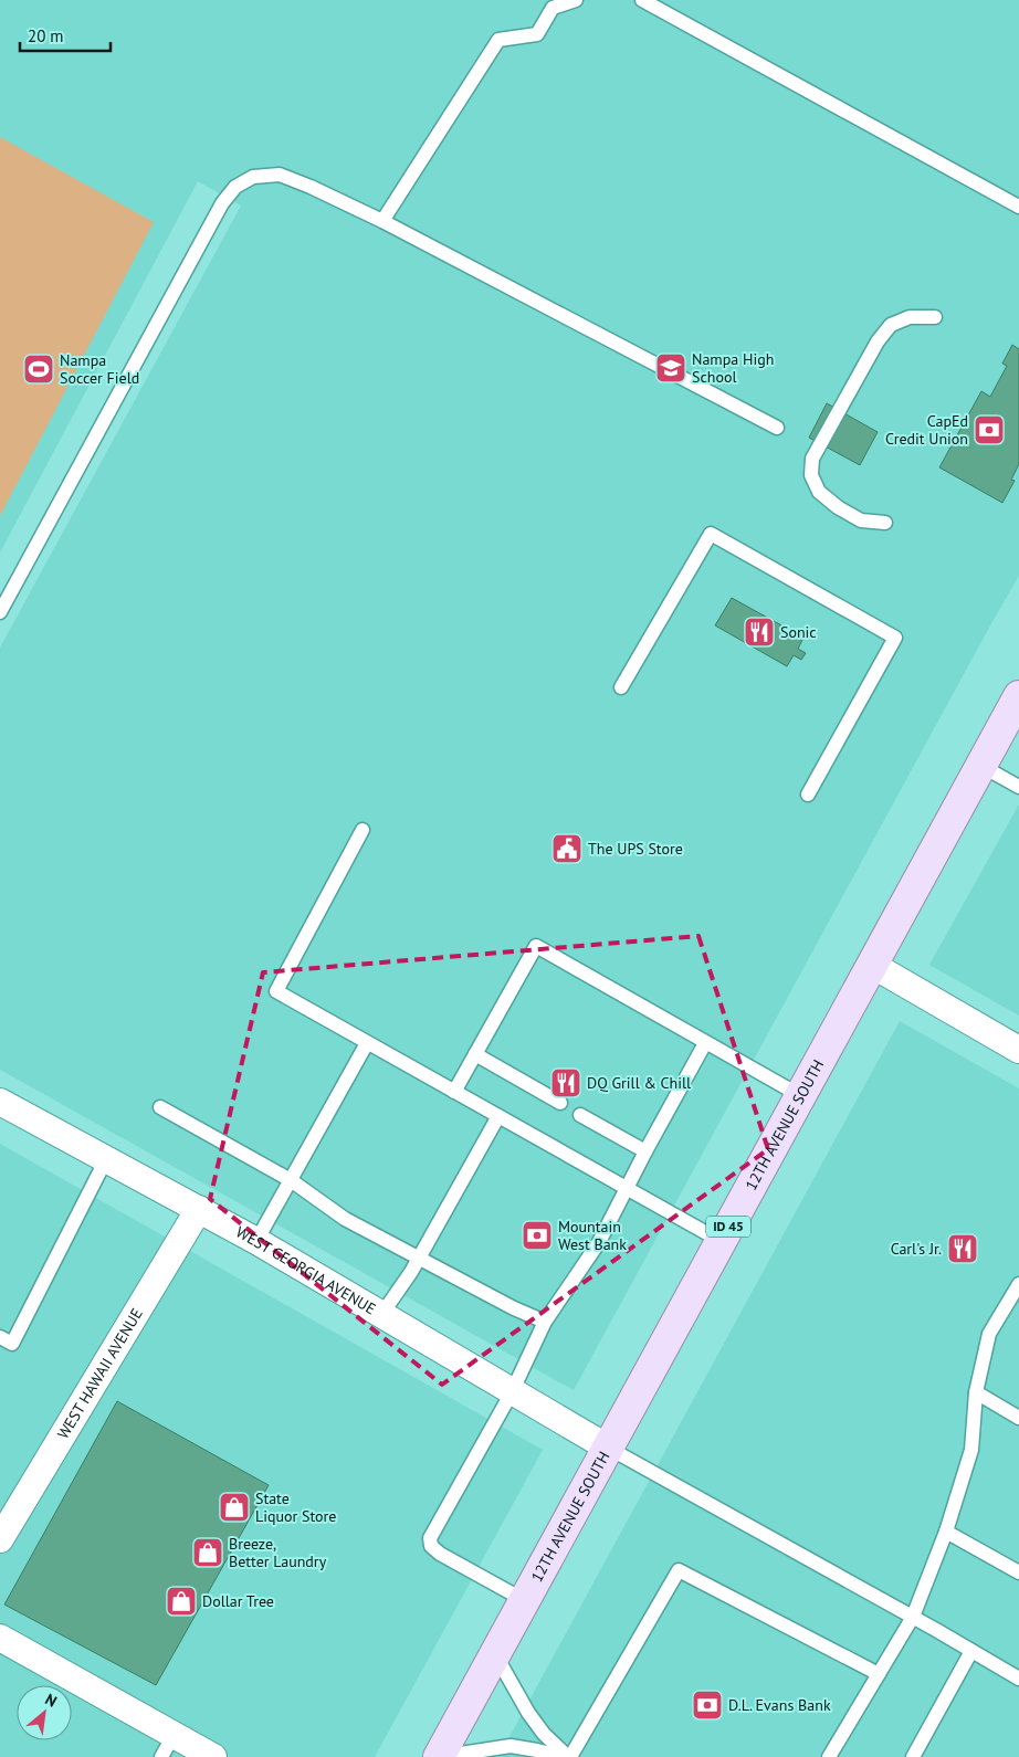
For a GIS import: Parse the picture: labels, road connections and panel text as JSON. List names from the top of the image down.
{
  "streets": {
    "main road": ["12TH AVENUE SOUTH", "ID 45"],
    "street": ["WEST GEORGIA AVENUE", "WEST HAWAII AVENUE"]
  },
  "crossings": [
    ["12TH AVENUE SOUTH", "WEST GEORGIA AVENUE"],
    ["WEST GEORGIA AVENUE", "WEST HAWAII AVENUE"]
  ],
  "places": {
    "school or university": ["Nampa High School"],
    "sports": ["Nampa Soccer Field"],
    "bank": ["CapEd Credit Union", "Mountain West Bank", "D.L. Evans Bank"],
    "restaurant": ["Sonic", "DQ Grill & Chill", "Carl's Jr."],
    "public building": ["The UPS Store"],
    "shop": ["State Liquor Store", "Breeze, Better Laundry", "Dollar Tree"]
  },
  "scale_bar": "20 m",
  "north": "top right"
}
